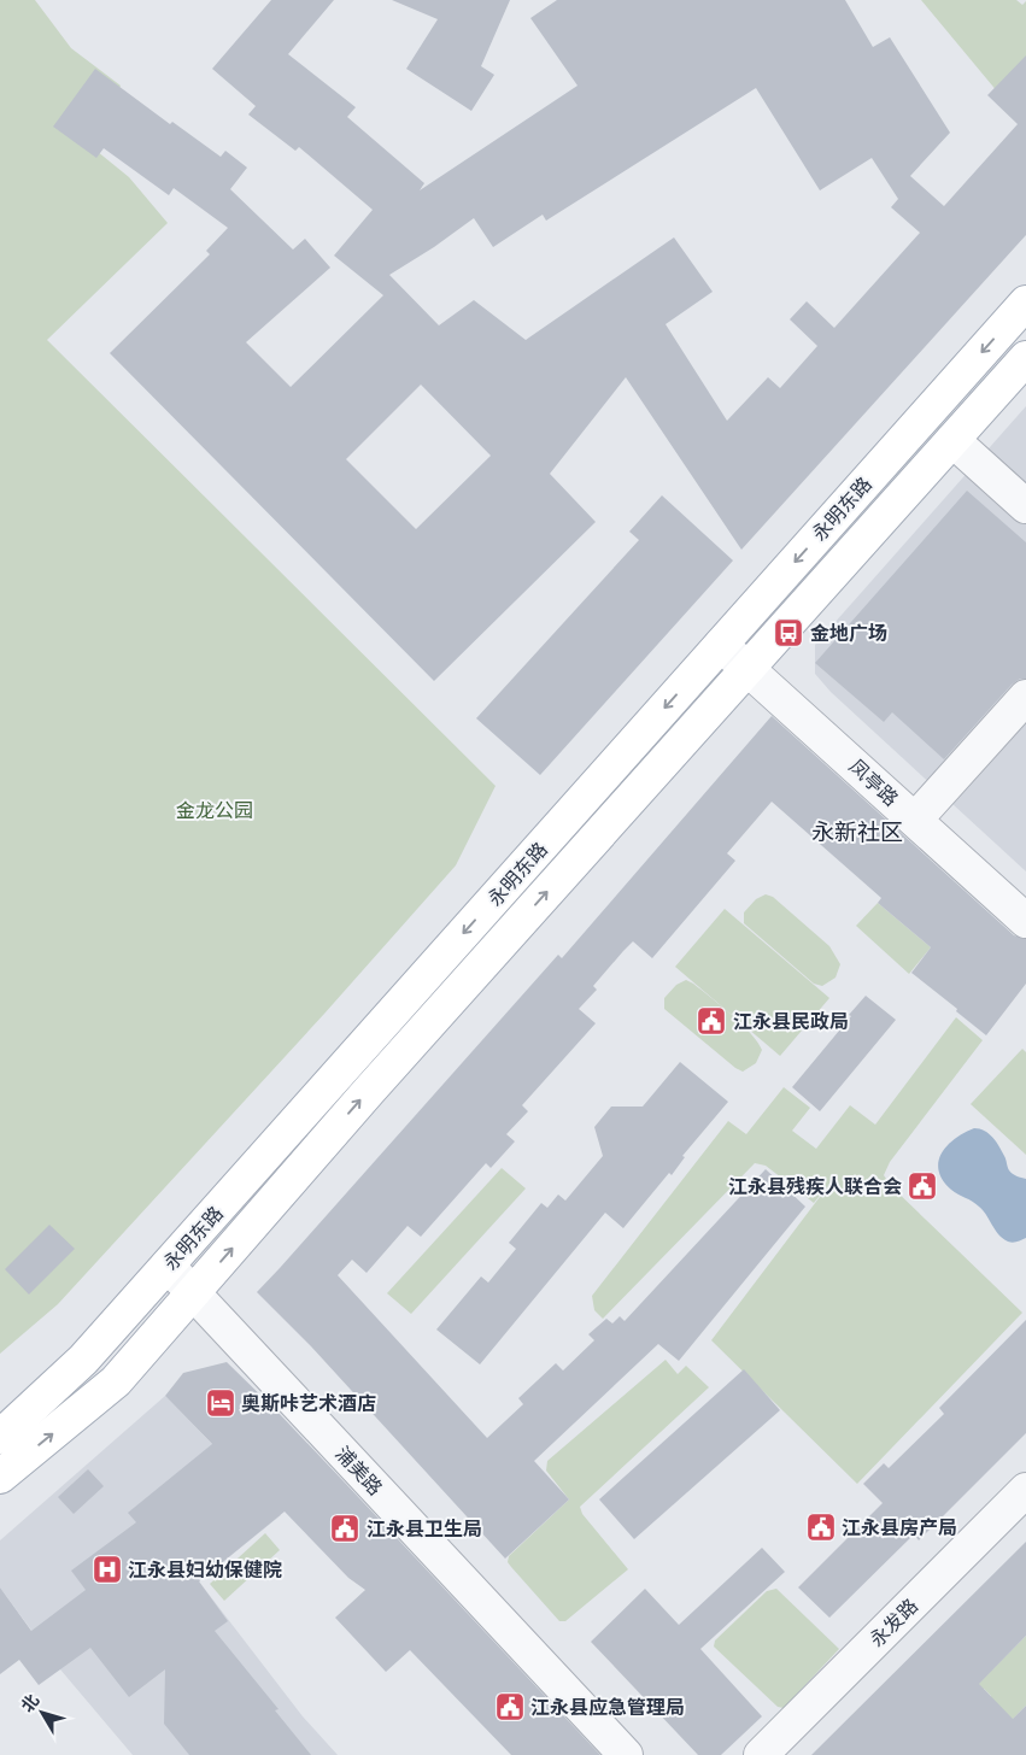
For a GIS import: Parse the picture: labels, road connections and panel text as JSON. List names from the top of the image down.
{
  "streets": {
    "main road": ["永明东路"],
    "street": ["凤亭路", "浦美路", "永发路"]
  },
  "crossings": [
    ["永明东路", "凤亭路"],
    ["永明东路", "浦美路"]
  ],
  "districts": ["永新社区"],
  "parks": ["金龙公园"],
  "places": {
    "bus stop": ["金地广场"],
    "public building": [
      "江永县民政局",
      "江永县残疾人联合会",
      "江永县房产局",
      "江永县卫生局",
      "江永县应急管理局"
    ],
    "hotel": ["奥斯咔艺术酒店"],
    "hospital": ["江永县妇幼保健院"]
  },
  "north": "top left"
}
